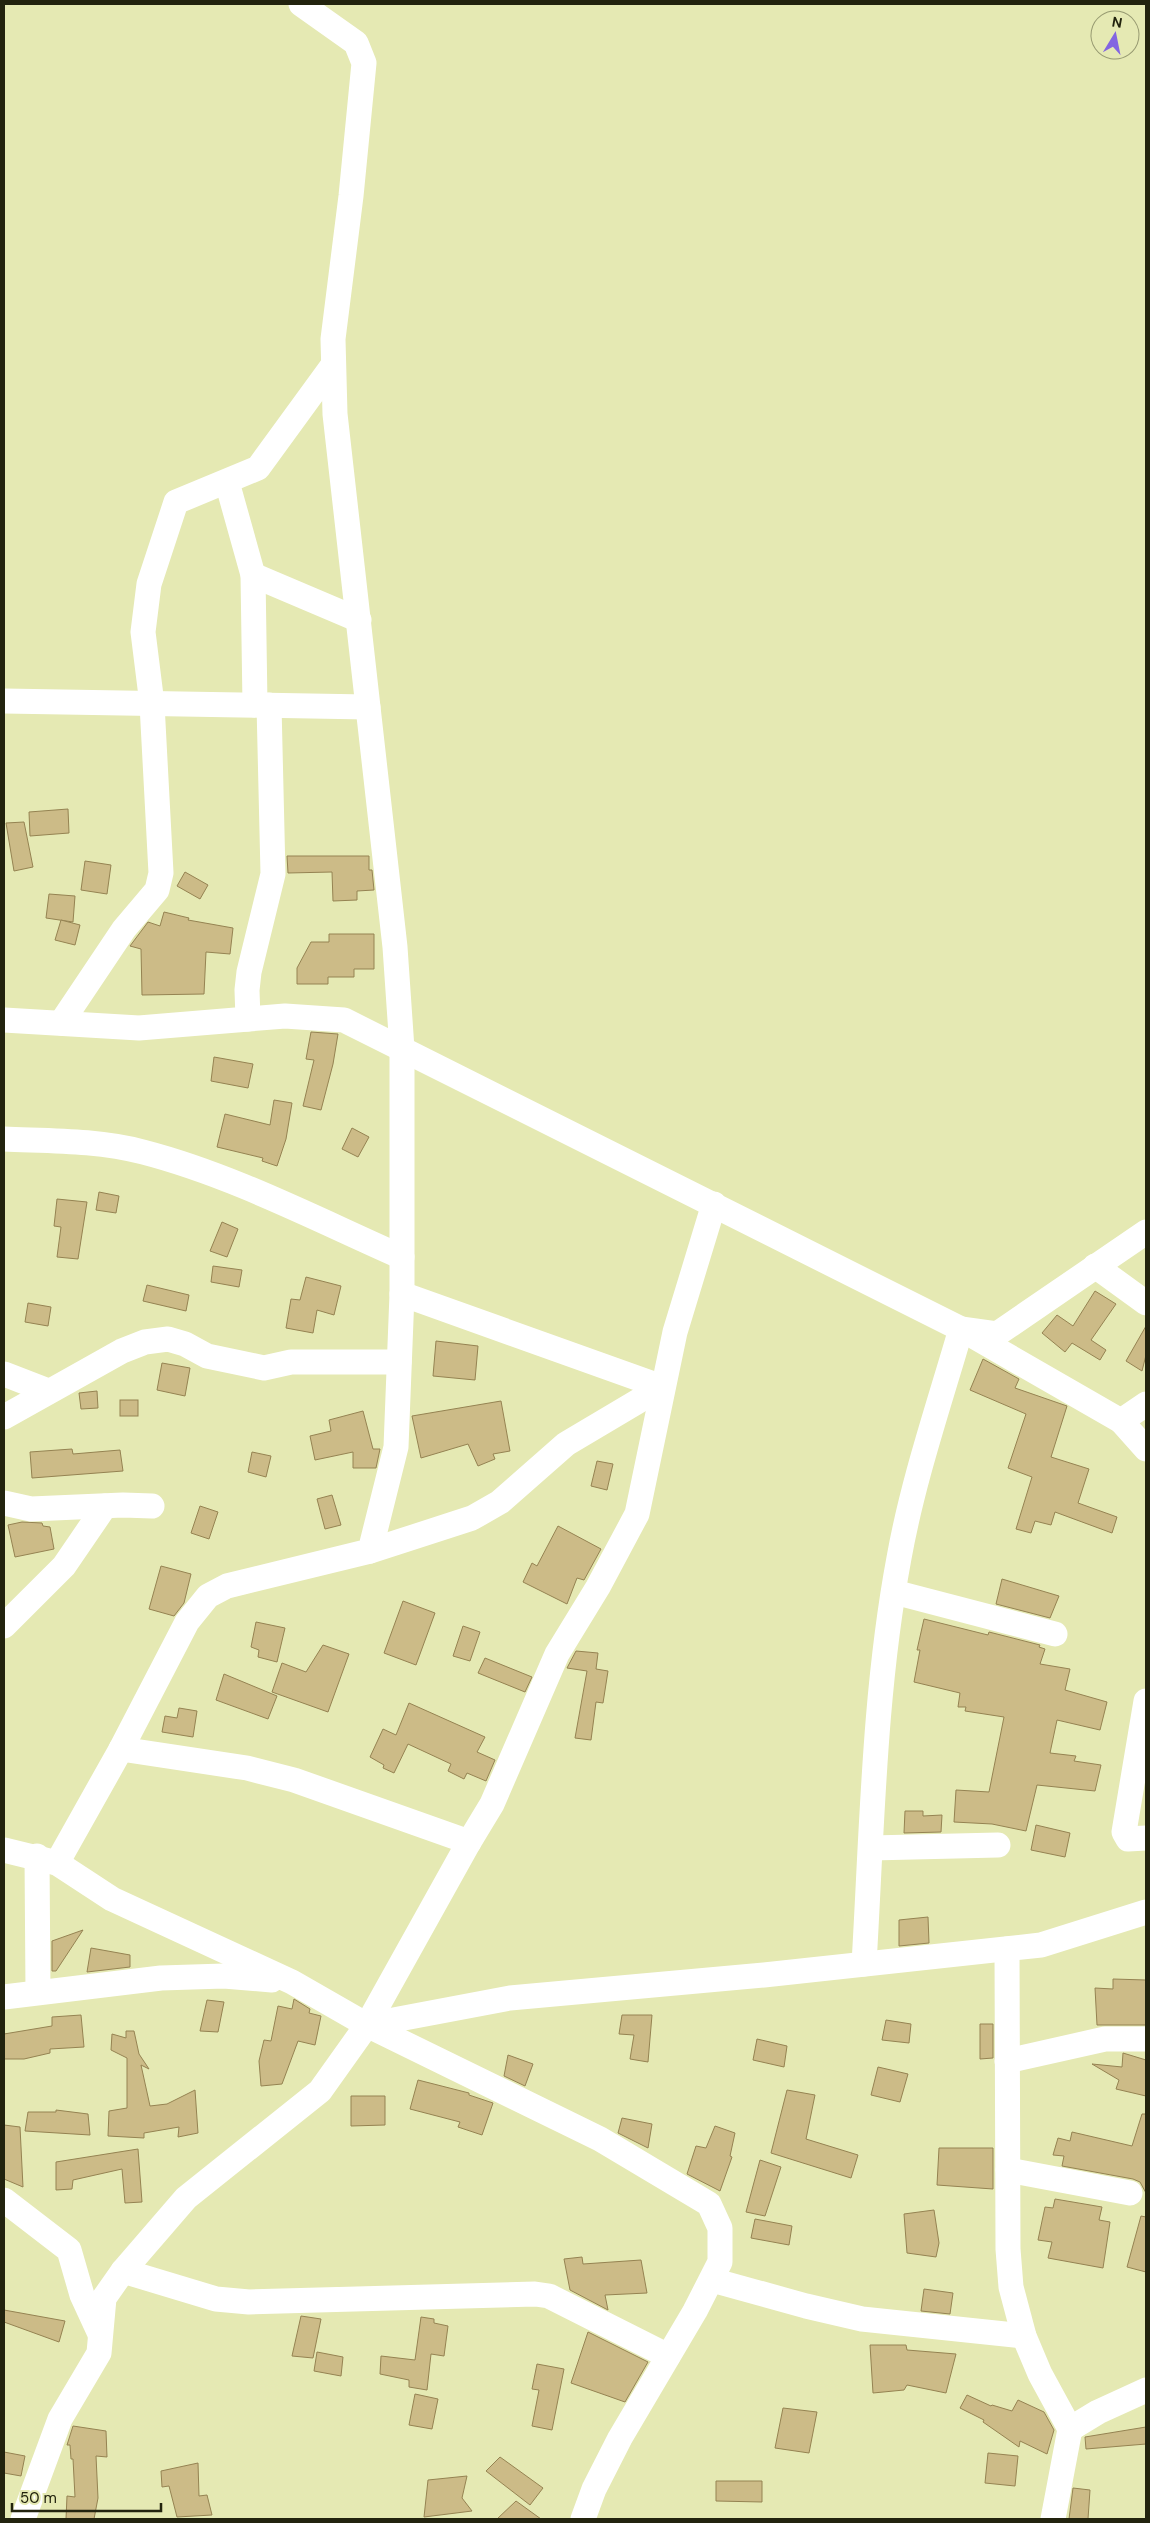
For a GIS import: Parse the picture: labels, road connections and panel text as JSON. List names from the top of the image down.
{
  "scale_bar": "50 m",
  "north": "top"
}
